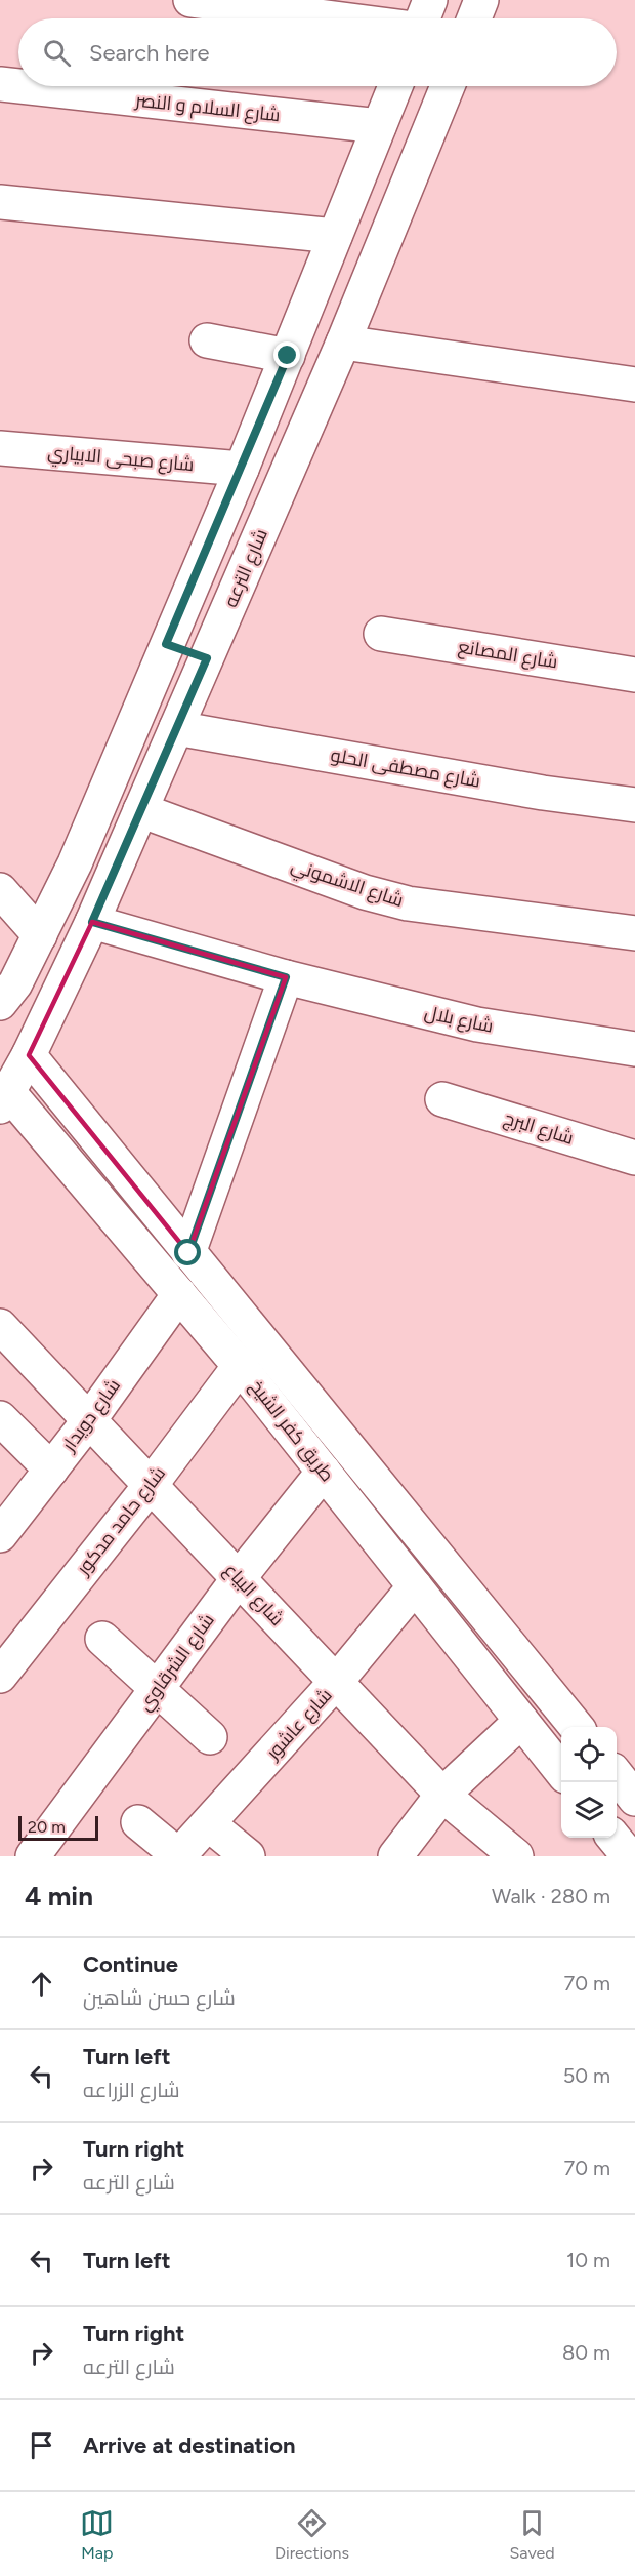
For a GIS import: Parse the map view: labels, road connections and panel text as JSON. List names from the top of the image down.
{
  "streets": {
    "street": [
      "شارع السلام و النصر",
      "شارع صبحى الابياري",
      "شارع الترعه",
      "شارع المصانع",
      "شارع مصطفى الحلو",
      "شارع الاشموني",
      "شارع بلال",
      "شارع البرج",
      "شارع دويدار",
      "طريق كفر الشيخ",
      "شارع حامد مدكور",
      "شارع البياع",
      "شارع الشرقاوي",
      "شارع عاشور"
    ]
  },
  "crossings": [
    ["شارع الترعه", "شارع مصطفى الحلو"],
    ["شارع الترعه", "شارع الاشموني"],
    ["شارع الترعه", "شارع بلال"],
    ["شارع الترعه", "طريق كفر الشيخ"],
    ["شارع دويدار", "طريق كفر الشيخ"],
    ["شارع دويدار", "شارع البياع"],
    ["طريق كفر الشيخ", "شارع حامد مدكور"],
    ["طريق كفر الشيخ", "شارع الشرقاوي"],
    ["طريق كفر الشيخ", "شارع عاشور"],
    ["شارع حامد مدكور", "شارع البياع"],
    ["شارع البياع", "شارع الشرقاوي"],
    ["شارع البياع", "شارع عاشور"]
  ],
  "scale_bar": "20 m",
  "page": {
    "search": "Search here",
    "scale": "20 m",
    "heading": ["4 min", "Walk · 280 m"],
    "list": [
      ["Continue", "شارع حسن شاهين", "70 m"],
      ["Turn left", "شارع الزراعه", "50 m"],
      ["Turn right", "شارع الترعه", "70 m"],
      ["Turn left", "10 m"],
      ["Turn right", "شارع الترعه", "80 m"],
      "Arrive at destination"
    ],
    "nav": ["Map", "Directions", "Saved"]
  }
}
